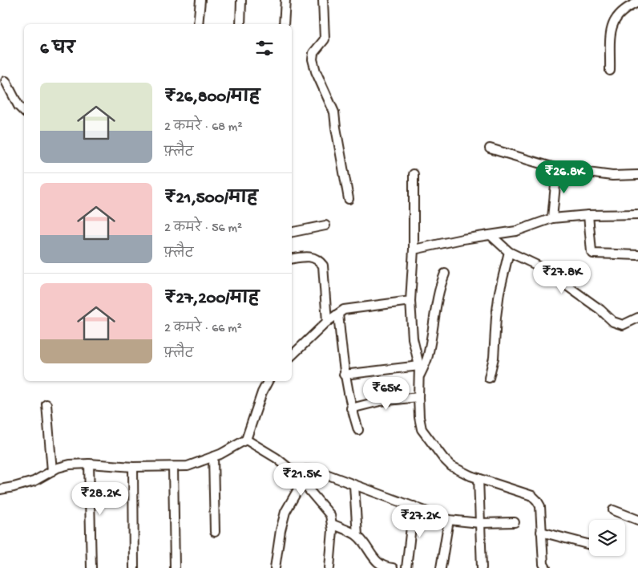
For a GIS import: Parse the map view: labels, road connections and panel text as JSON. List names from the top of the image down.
{
  "page": {
    "heading": "6 घर",
    "list": [
      {
        "name": "₹26,800/माह",
        "note": "2 कमरे · 68 m² · फ़्लैट"
      },
      {
        "name": "₹21,500/माह",
        "note": "2 कमरे · 56 m² · फ़्लैट"
      },
      {
        "name": "₹27,200/माह",
        "note": "2 कमरे · 66 m² · फ़्लैट"
      }
    ],
    "price": [
      "₹26.8K",
      "₹27.8K",
      "₹65K",
      "₹21.5K",
      "₹28.2K",
      "₹27.2K"
    ]
  }
}
